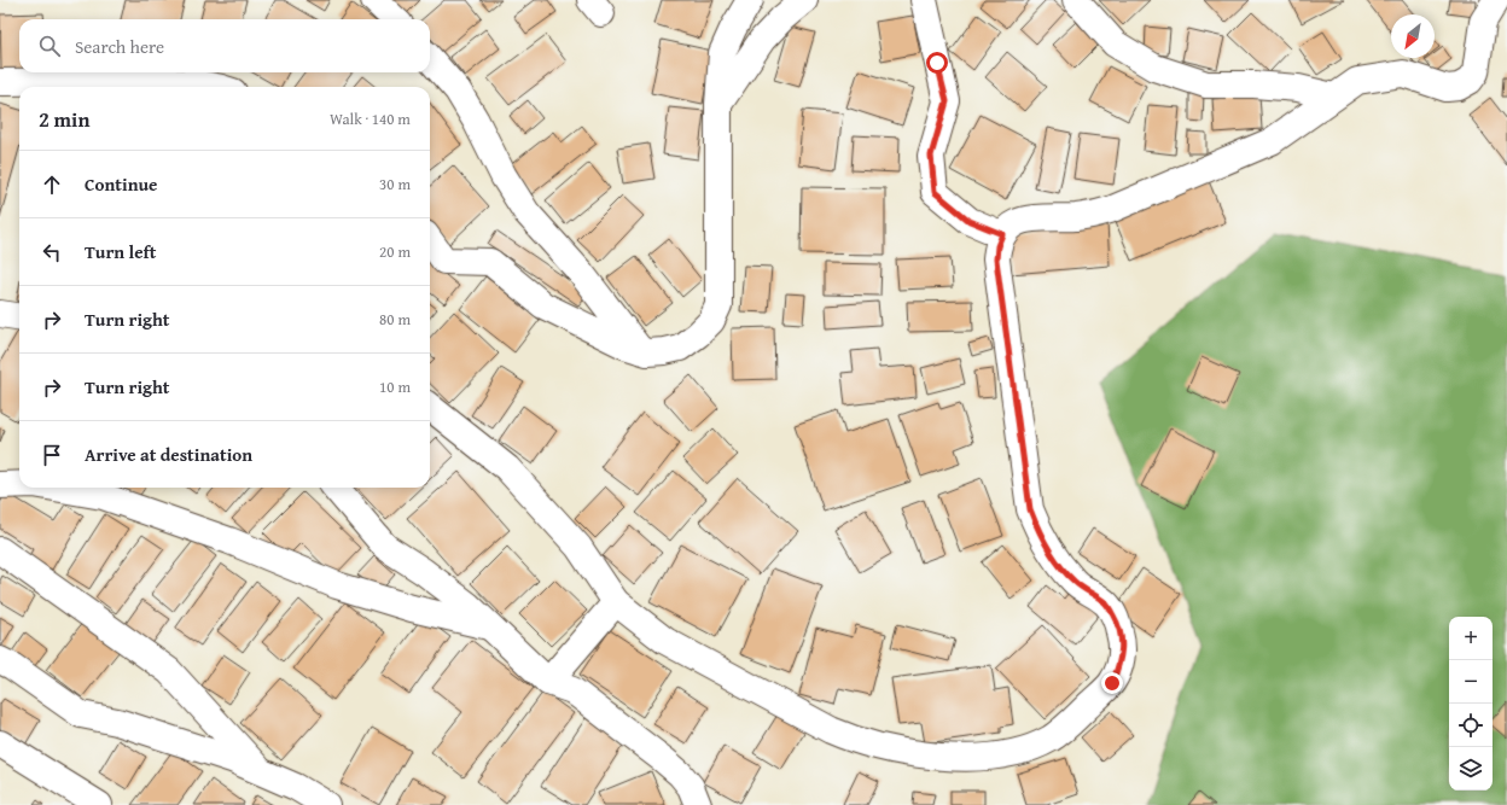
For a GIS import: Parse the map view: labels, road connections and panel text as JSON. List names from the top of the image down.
{
  "north": "bottom left",
  "page": {
    "search": "Search here",
    "heading": ["2 min", "Walk · 140 m"],
    "list": [
      ["Continue", "30 m"],
      ["Turn left", "20 m"],
      ["Turn right", "80 m"],
      ["Turn right", "10 m"],
      "Arrive at destination"
    ],
    "map_buttons": ["+", "−"]
  }
}
